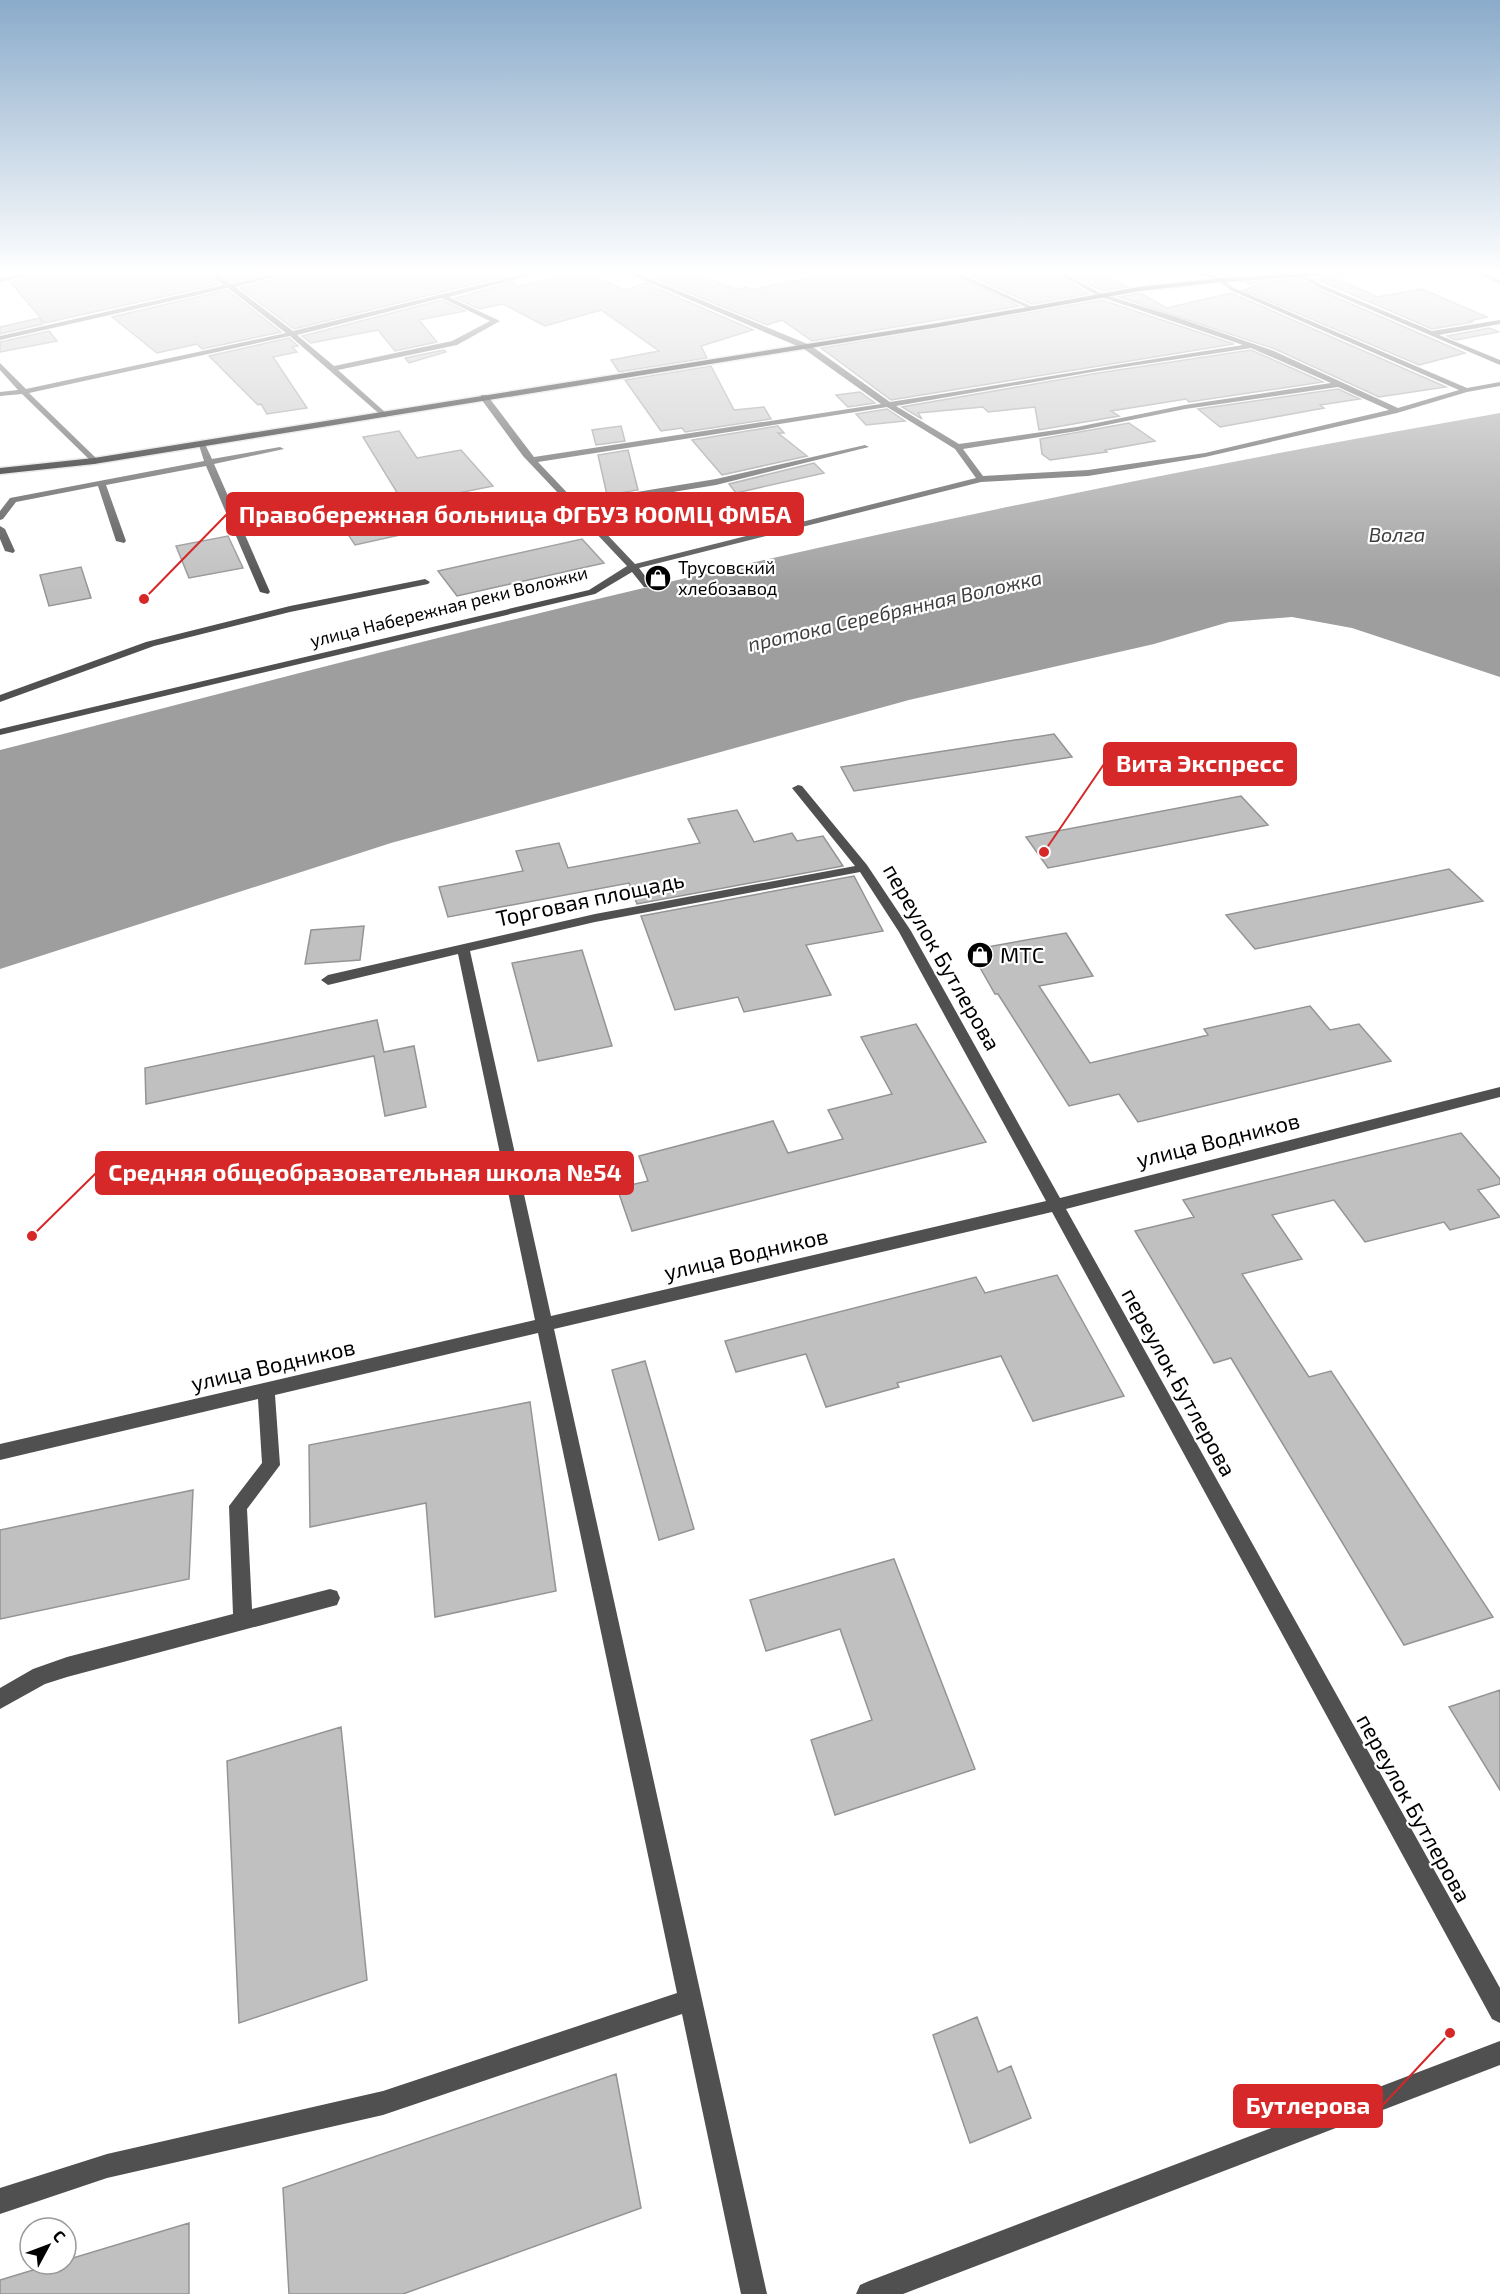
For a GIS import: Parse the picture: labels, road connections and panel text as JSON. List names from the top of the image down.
{
  "streets": {
    "street": [
      "улица Набережная реки Воложки",
      "Торговая площадь",
      "переулок Бутлерова",
      "улица Водников"
    ]
  },
  "crossings": [
    ["Торговая площадь", "переулок Бутлерова"],
    ["переулок Бутлерова", "улица Водников"]
  ],
  "water": ["Волга", "протока Серебрянная Воложка"],
  "places": {
    "shop": ["Трусовский хлебозавод", "МТС"],
    "other": [
      "Правобережная больница ФГБУЗ ЮОМЦ ФМБА",
      "Вита Экспресс",
      "Средняя общеобразовательная школа №54",
      "Бутлерова"
    ]
  },
  "north": "top right"
}
